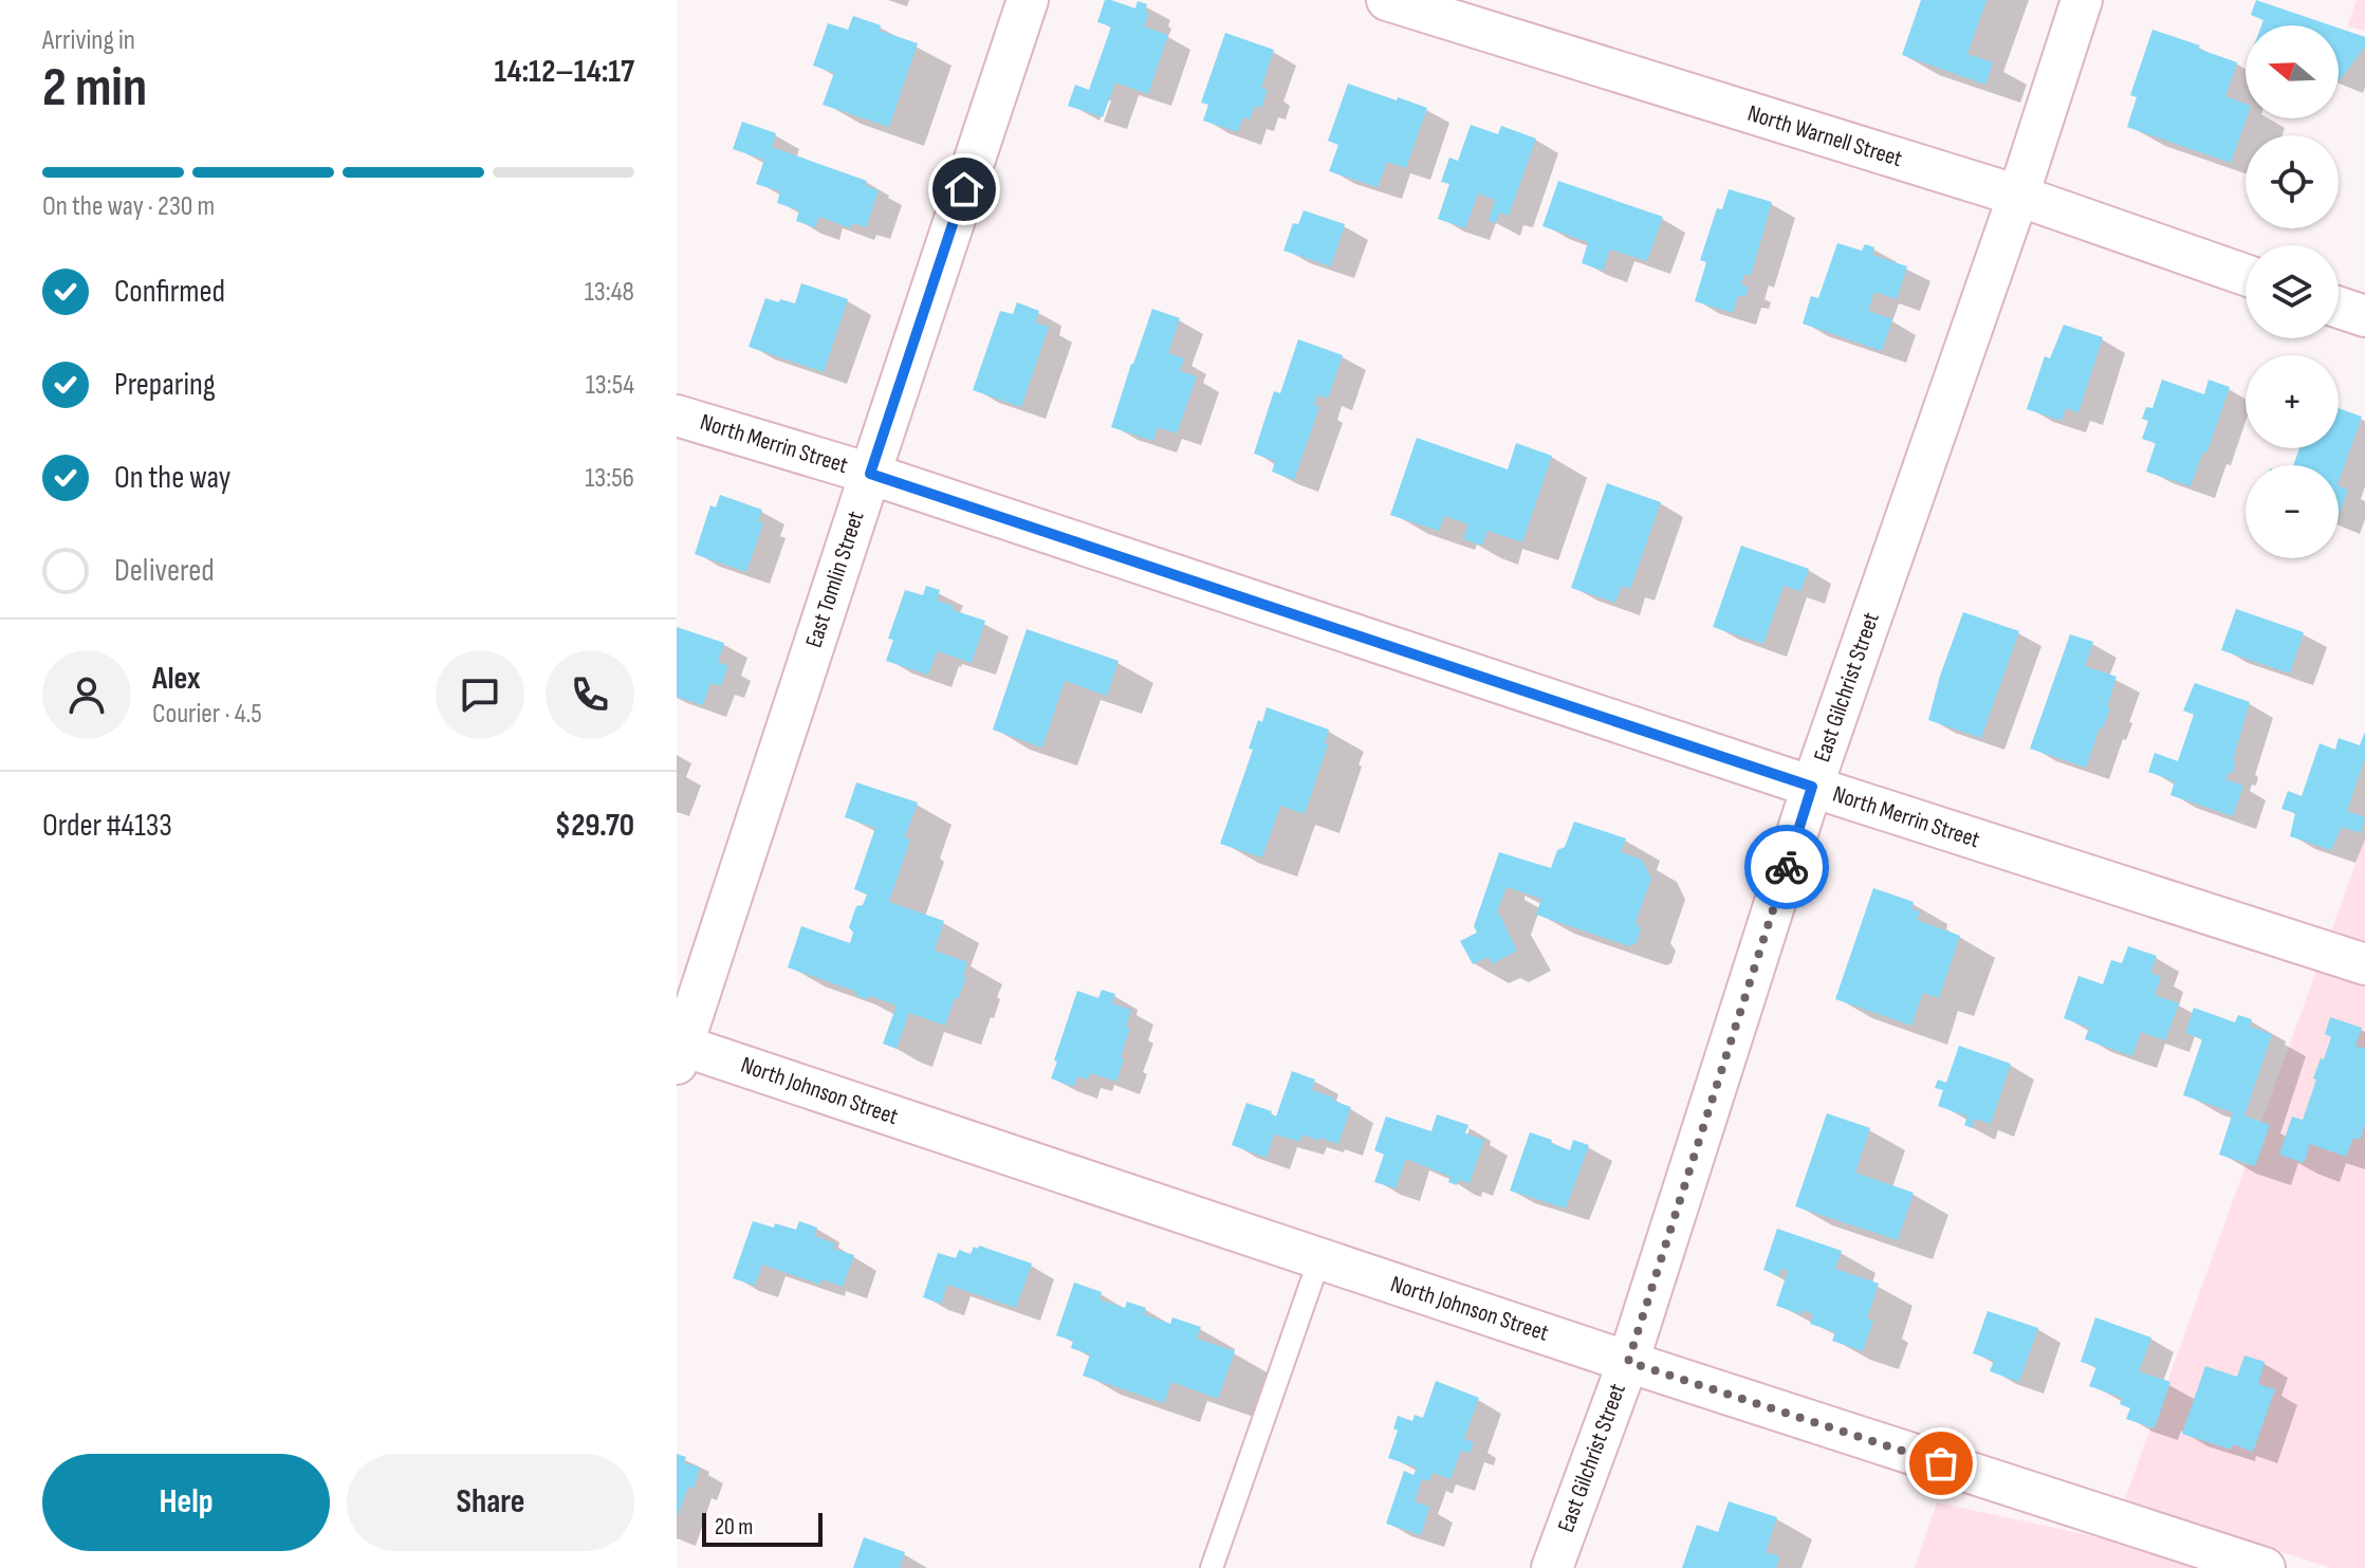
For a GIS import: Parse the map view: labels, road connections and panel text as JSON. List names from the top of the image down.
{
  "streets": {
    "street": [
      "North Warnell Street",
      "North Merrin Street",
      "East Tomlin Street",
      "East Gilchrist Street",
      "North Johnson Street"
    ]
  },
  "crossings": [
    ["North Warnell Street", "East Gilchrist Street"],
    ["North Merrin Street", "East Tomlin Street"],
    ["North Merrin Street", "East Gilchrist Street"],
    ["East Tomlin Street", "North Johnson Street"],
    ["East Gilchrist Street", "North Johnson Street"]
  ],
  "scale_bar": "20 m",
  "north": "left",
  "page": {
    "heading": ["2 min", "Arriving in", "14:12–14:17"],
    "panel": [
      "Alex",
      "Courier · 4.5",
      "Order #4133",
      "$29.70"
    ],
    "map_buttons": ["+", "−"],
    "bar": "On the way · 230 m",
    "list": [
      ["Confirmed", "13:48"],
      ["Preparing", "13:54"],
      ["On the way", "13:56"],
      "Delivered"
    ],
    "buttons": ["Help", "Share"],
    "scale": "20 m"
  }
}
